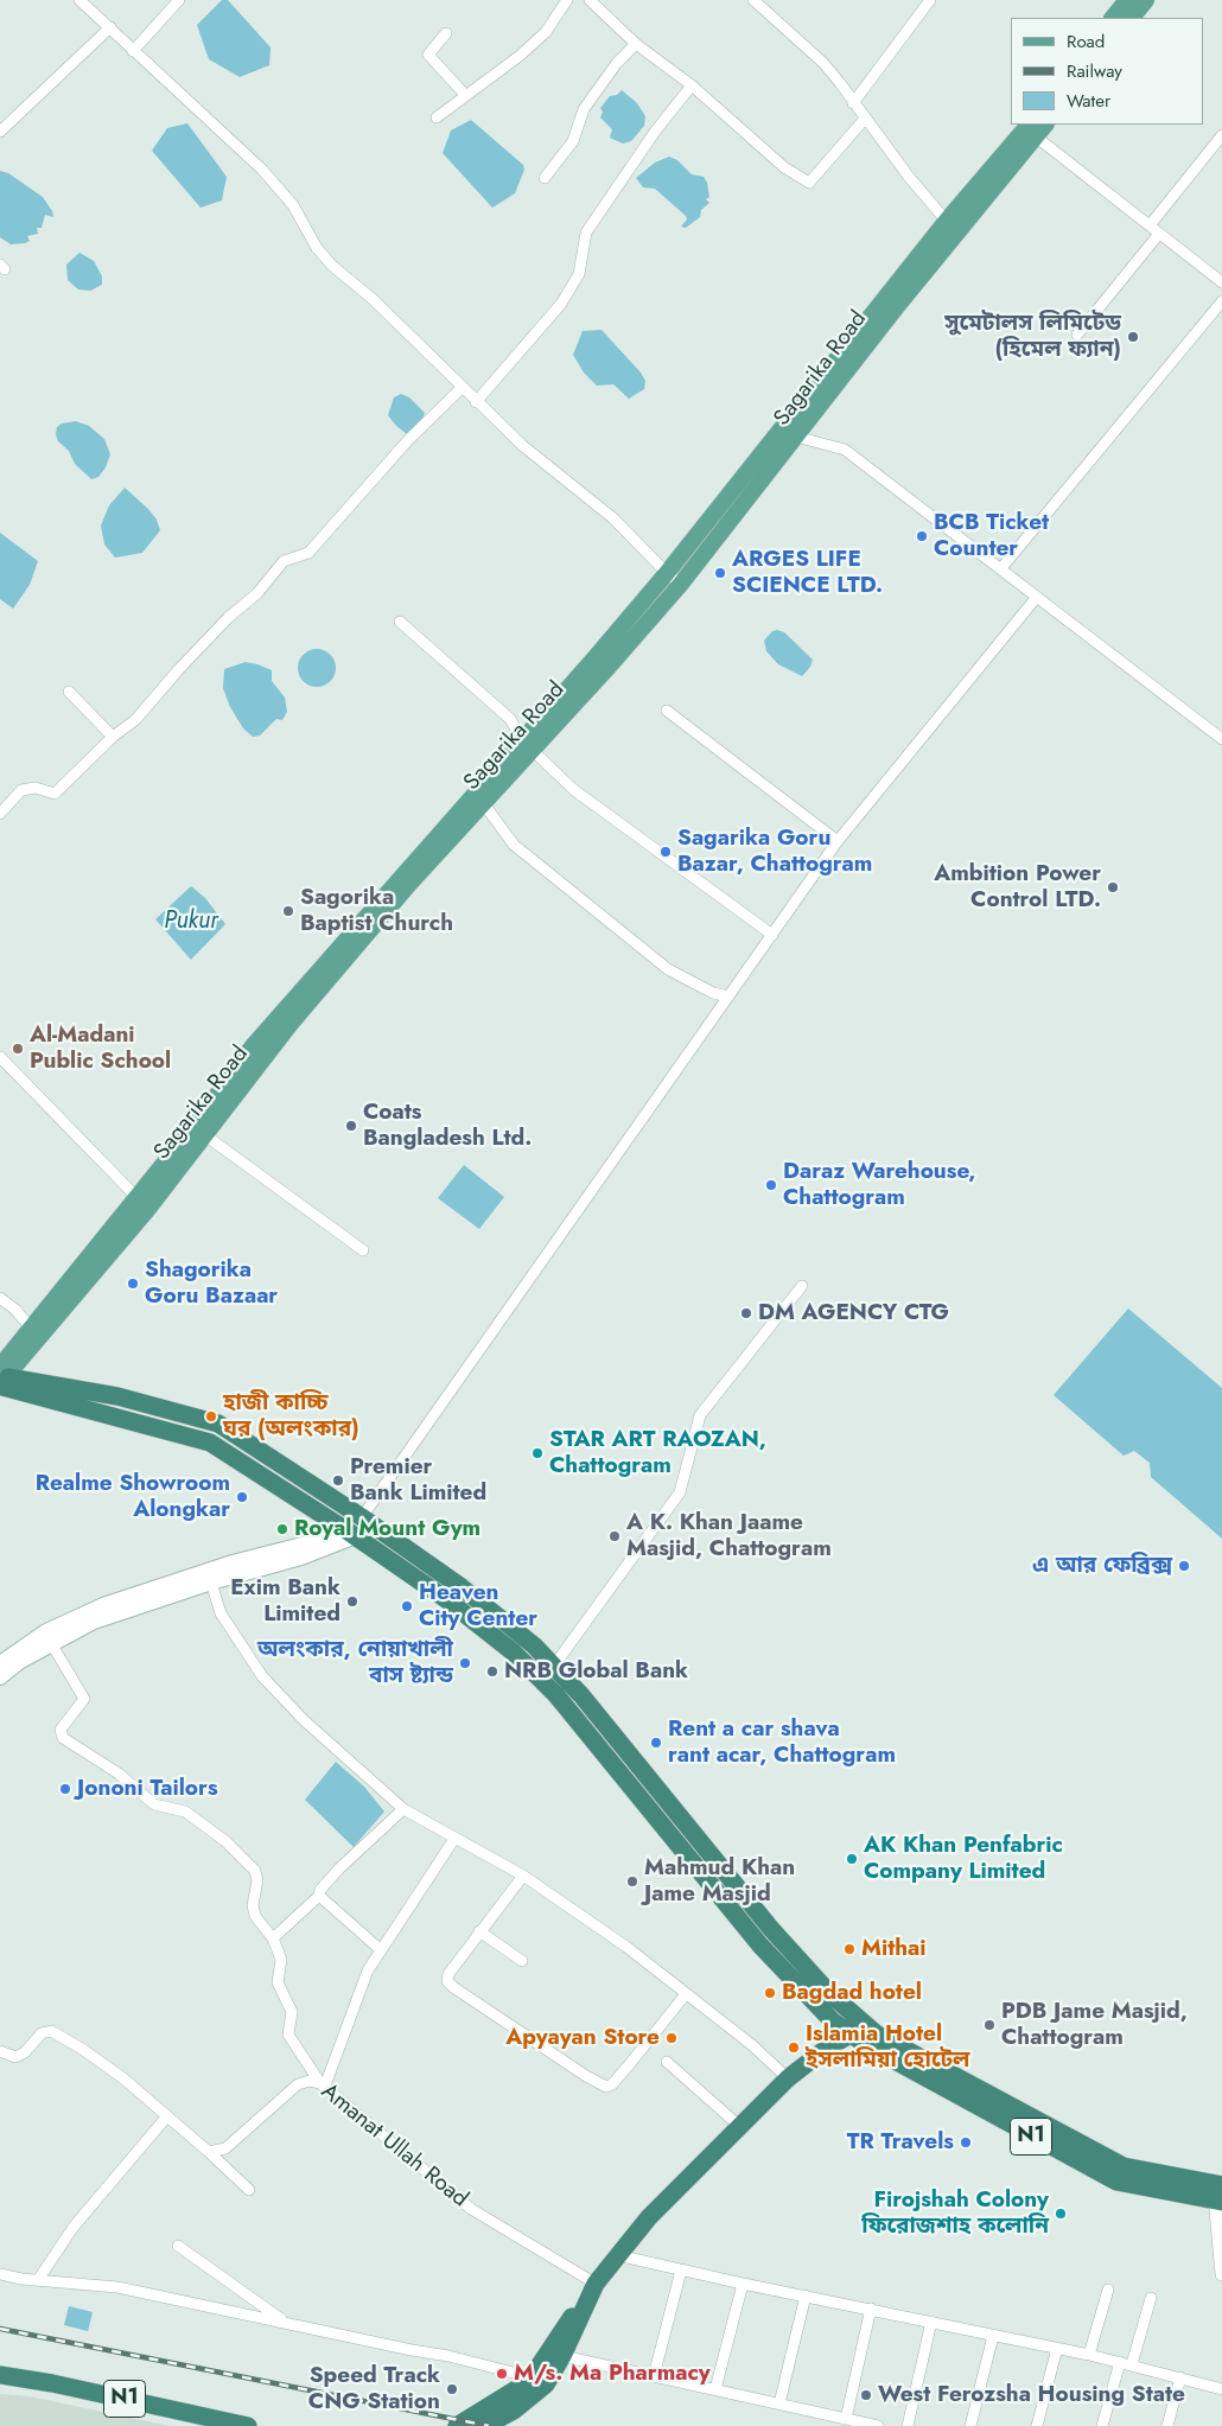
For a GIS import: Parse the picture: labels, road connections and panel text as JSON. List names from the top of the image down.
{
  "streets": {
    "highway": ["N1"],
    "main road": ["Sagarika Road"],
    "street": ["Amanat Ullah Road"]
  },
  "water": ["Pukur"],
  "places": [
    "সুমেটালস লিমিটেড (হিমেল ফ্যান)",
    "BCB Ticket Counter",
    "ARGES LIFE SCIENCE LTD.",
    "Sagarika Goru Bazar, Chattogram",
    "Ambition Power Control LTD.",
    "Sagorika Baptist Church",
    "Al-Madani Public School",
    "Coats Bangladesh Ltd.",
    "Daraz Warehouse, Chattogram",
    "Shagorika Goru Bazaar",
    "DM AGENCY CTG",
    "হাজী কাচ্চি ঘর (অলংকার)",
    "STAR ART RAOZAN, Chattogram",
    "Premier Bank Limited",
    "Realme Showroom Alongkar",
    "Royal Mount Gym",
    "A K. Khan Jaame Masjid, Chattogram",
    "এ আর ফেব্রিক্স",
    "Exim Bank Limited",
    "Heaven City Center",
    "অলংকার, নোয়াখালী বাস ষ্ট্যান্ড",
    "NRB Global Bank",
    "Rent a car shava rant acar, Chattogram",
    "Jononi Tailors",
    "AK Khan Penfabric Company Limited",
    "Mahmud Khan Jame Masjid",
    "Mithai",
    "Bagdad hotel",
    "PDB Jame Masjid, Chattogram",
    "Apyayan Store",
    "Islamia Hotel ইসলামিয়া হোটেল",
    "TR Travels",
    "Firojshah Colony ফিরোজশাহ কলোনি",
    "M/s. Ma Pharmacy",
    "Speed Track CNG Station",
    "West Ferozsha Housing State"
  ],
  "legend": ["Road", "Railway", "Water"]
}
